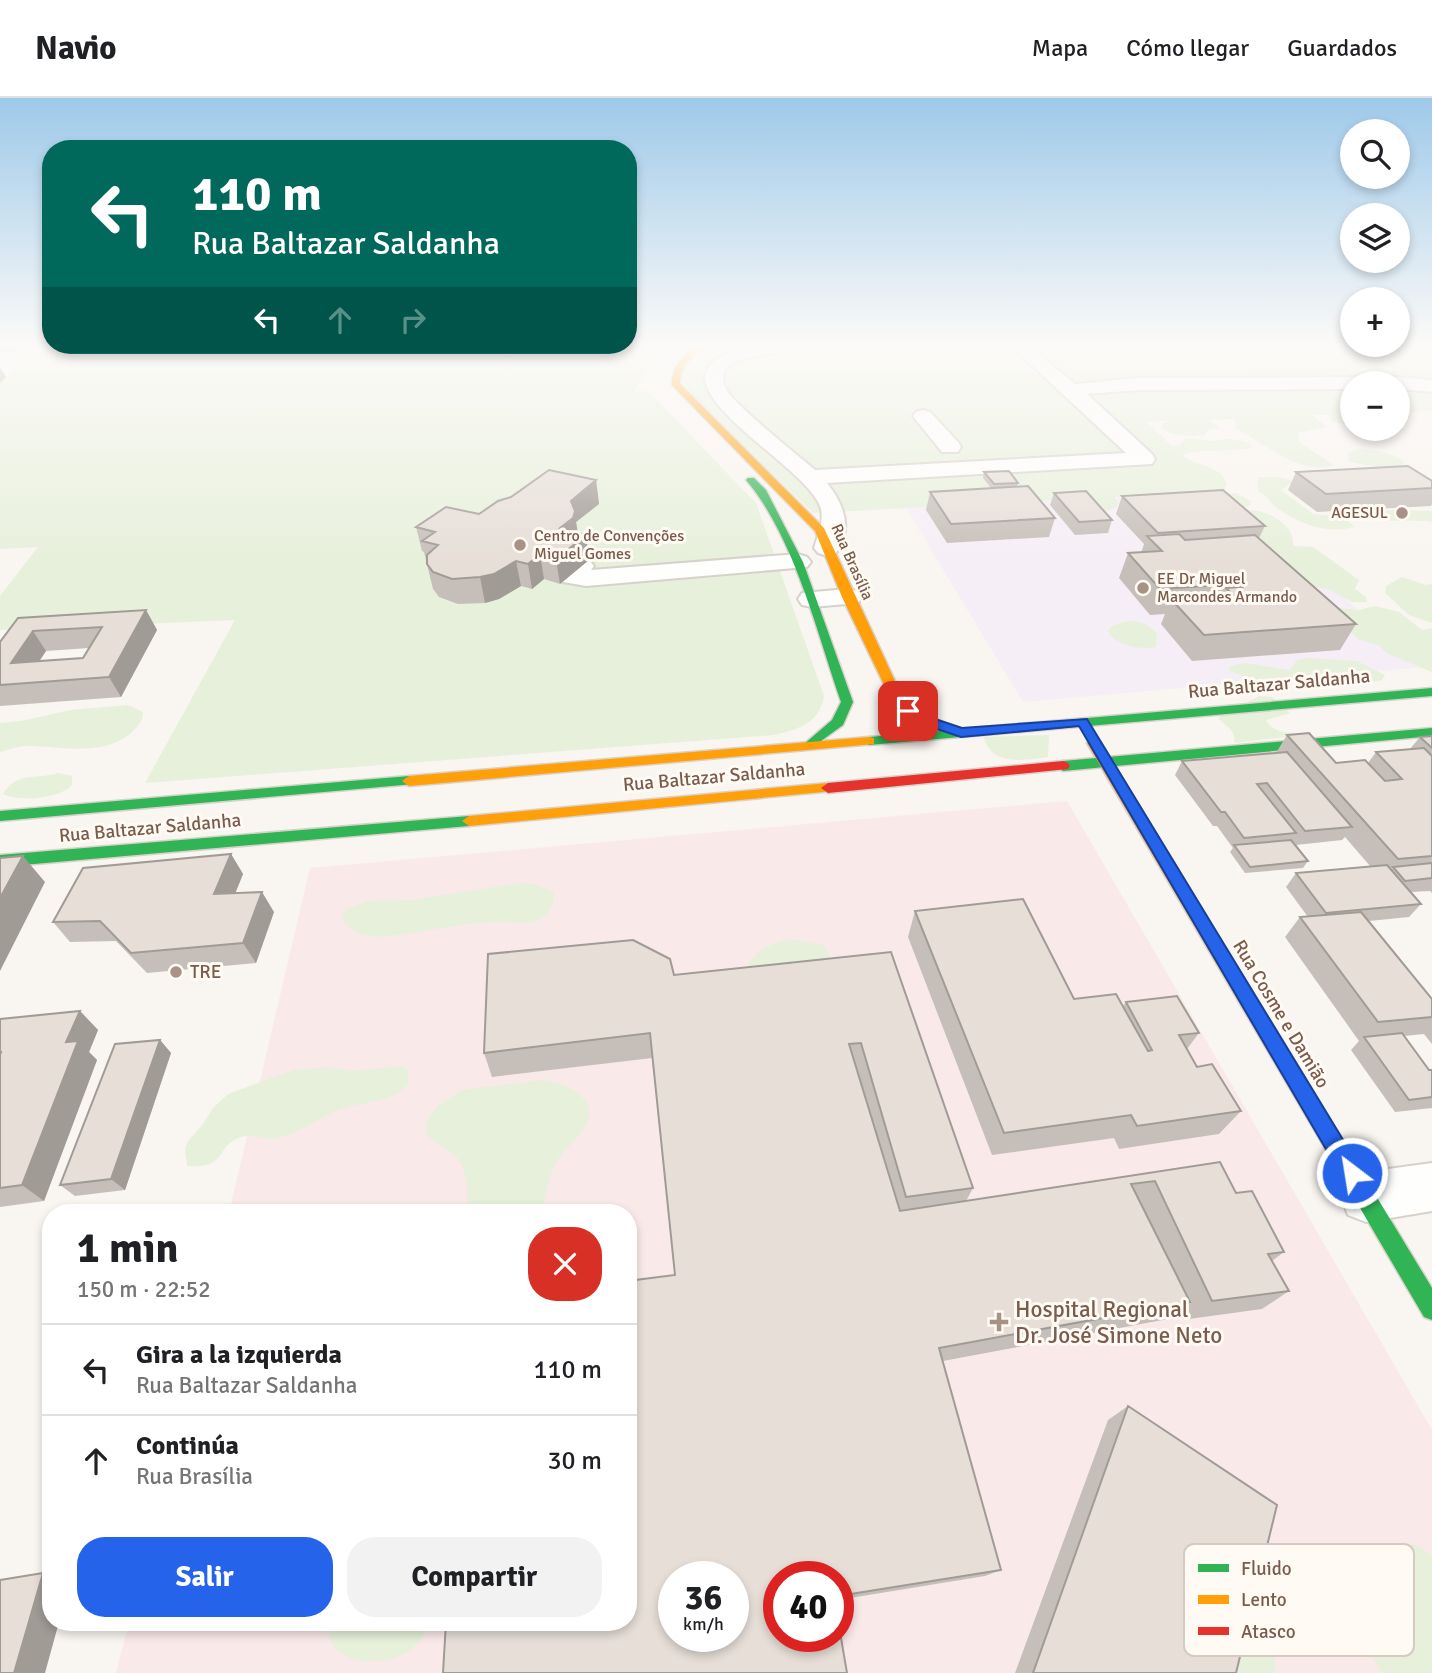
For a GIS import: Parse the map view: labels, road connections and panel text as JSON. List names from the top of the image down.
{
  "streets": {
    "main road": ["Rua Brasília", "Rua Baltazar Saldanha", "Rua Cosme e Damião"]
  },
  "crossings": [
    ["Rua Brasília", "Rua Baltazar Saldanha"],
    ["Rua Baltazar Saldanha", "Rua Cosme e Damião"]
  ],
  "places": {
    "other": [
      "AGESUL",
      "Centro de Convenções Miguel Gomes",
      "EE Dr Miguel Marcondes Armando",
      "TRE"
    ],
    "health": ["Hospital Regional Dr. José Simone Neto"]
  },
  "legend": ["Fluido", "Lento", "Atasco"],
  "page": {
    "header": "Navio",
    "nav": ["Mapa", "Cómo llegar", "Guardados"],
    "map_buttons": ["+", "−"],
    "turn": ["110 m", "Rua Baltazar Saldanha"],
    "heading": ["1 min", "150 m · 22:52"],
    "list": [
      {
        "name": "Gira a la izquierda",
        "note": "Rua Baltazar Saldanha",
        "value": "110 m"
      },
      {
        "name": "Continúa",
        "note": "Rua Brasília",
        "value": "30 m"
      }
    ],
    "buttons": ["Salir", "Compartir"],
    "speed": "36 km/h",
    "limit": "40"
  }
}
